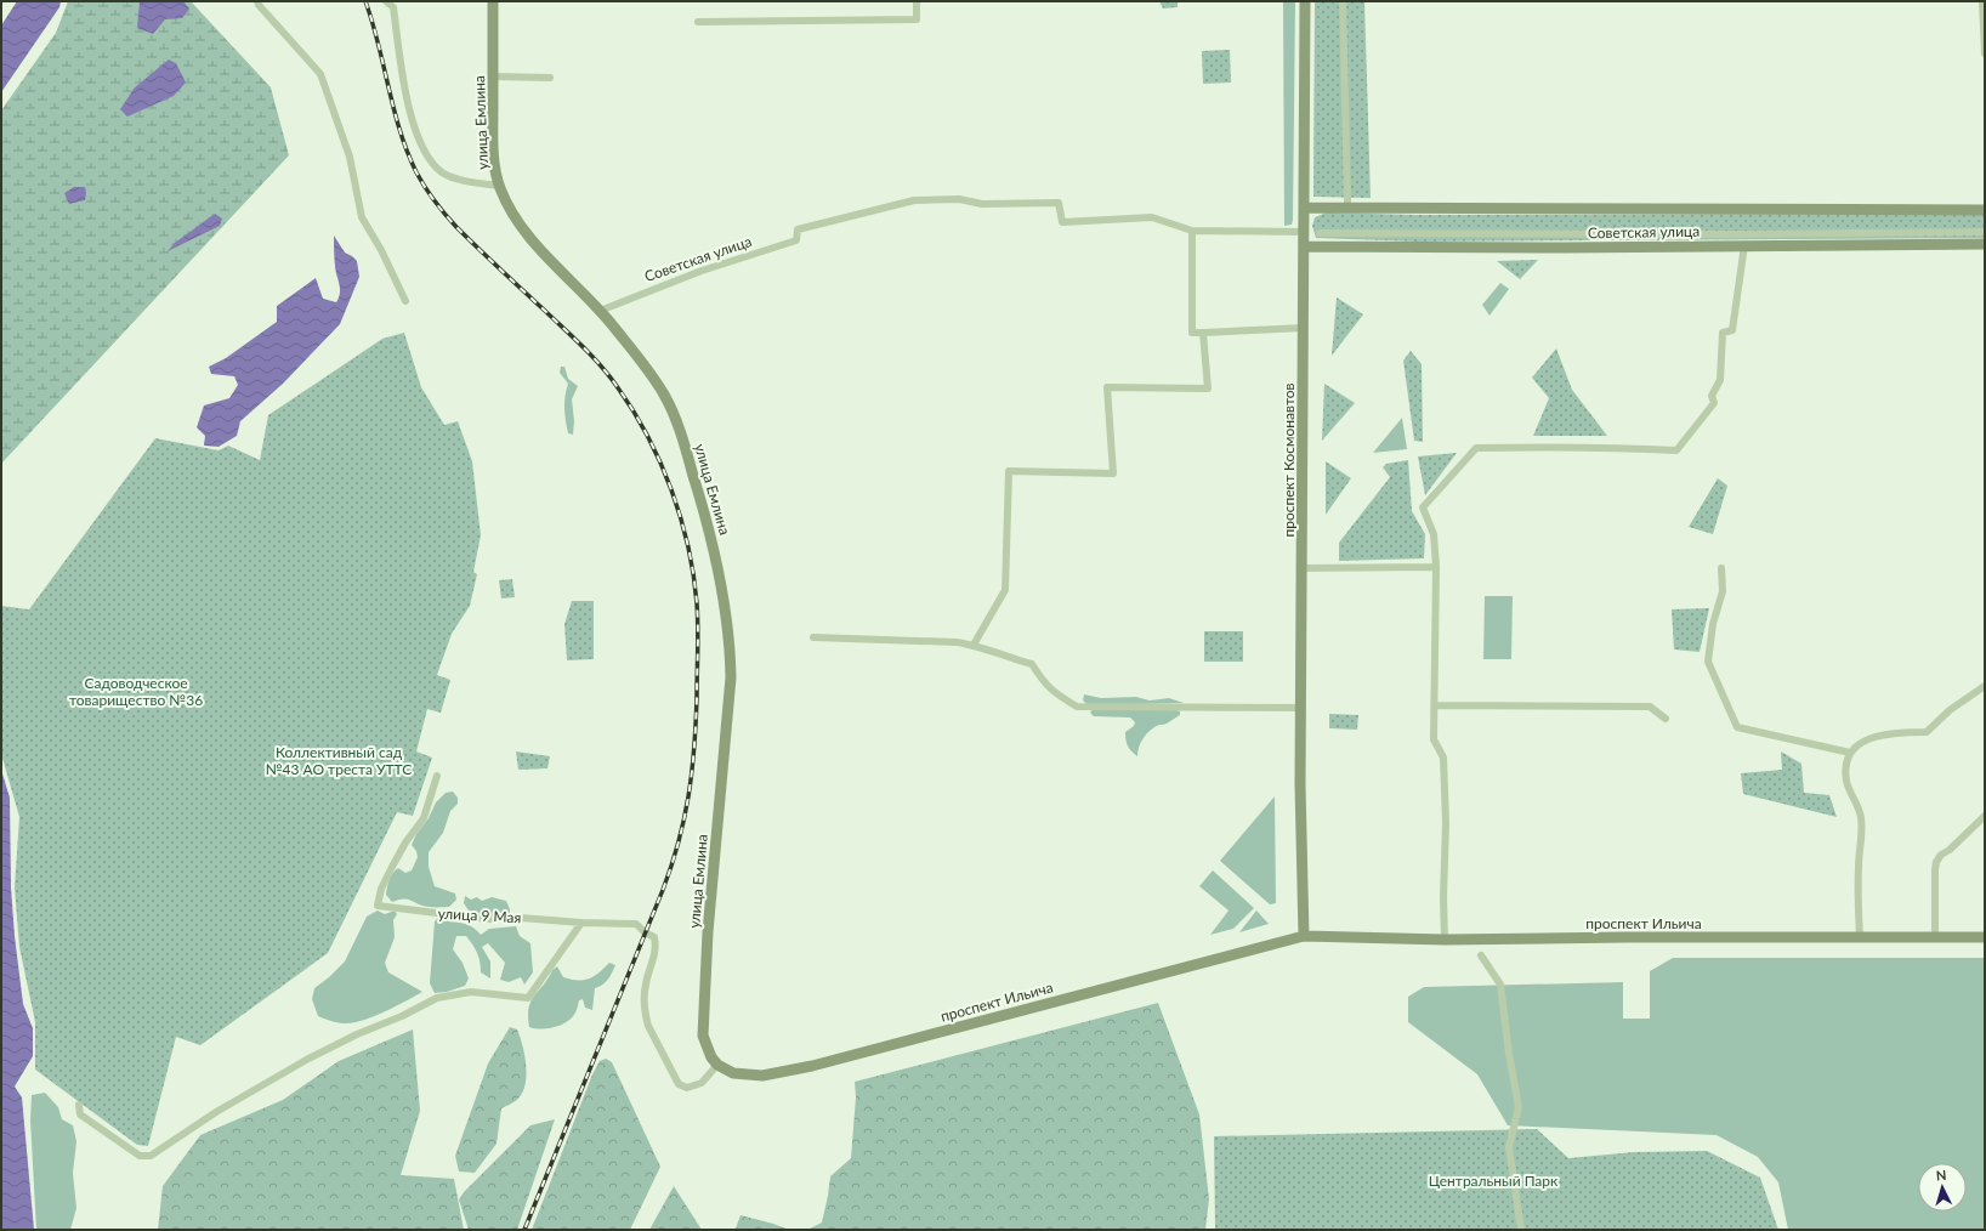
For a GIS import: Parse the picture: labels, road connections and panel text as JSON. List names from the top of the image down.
{
  "streets": {
    "street": [
      "улица Емлина",
      "Советская улица",
      "проспект Космонавтов",
      "улица 9 Мая",
      "проспект Ильича"
    ]
  },
  "crossings": [
    ["улица Емлина", "Советская улица"],
    ["улица Емлина", "улица 9 Мая"],
    ["улица Емлина", "проспект Ильича"],
    ["Советская улица", "проспект Космонавтов"],
    ["проспект Космонавтов", "проспект Ильича"],
    ["улица 9 Мая", "проспект Ильича"]
  ],
  "parks": ["Садоводческое товарищество №36", "Коллективный сад №43 АО треста УТТС", "Центральный Парк"],
  "north": "top"
}
